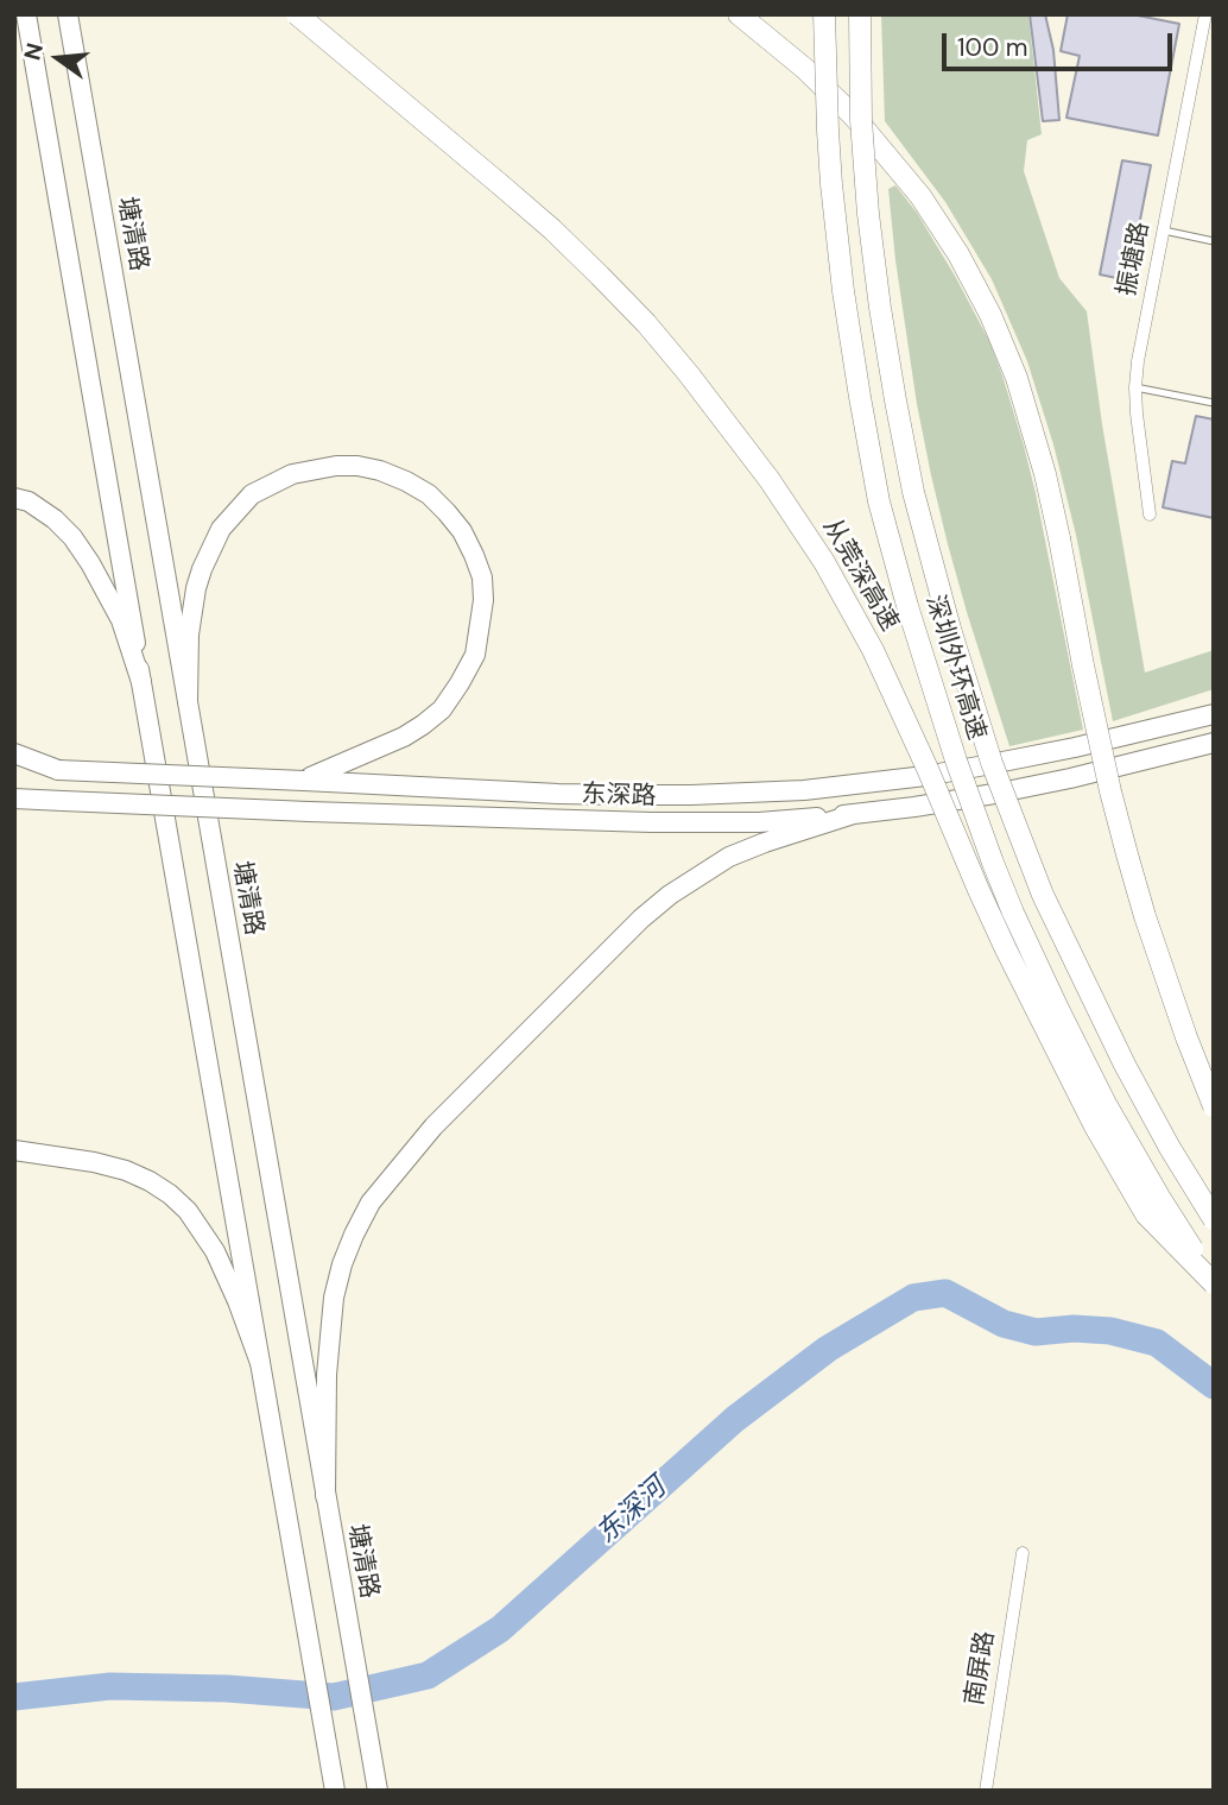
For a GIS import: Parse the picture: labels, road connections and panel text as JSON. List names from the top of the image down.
{
  "streets": {
    "highway": ["从莞深高速", "深圳外环高速"],
    "main road": ["塘清路", "东深路"],
    "street": ["振塘路", "南屏路"]
  },
  "crossings": [
    ["从莞深高速", "深圳外环高速"]
  ],
  "water": ["东深河"],
  "scale_bar": "100 m",
  "north": "left"
}
